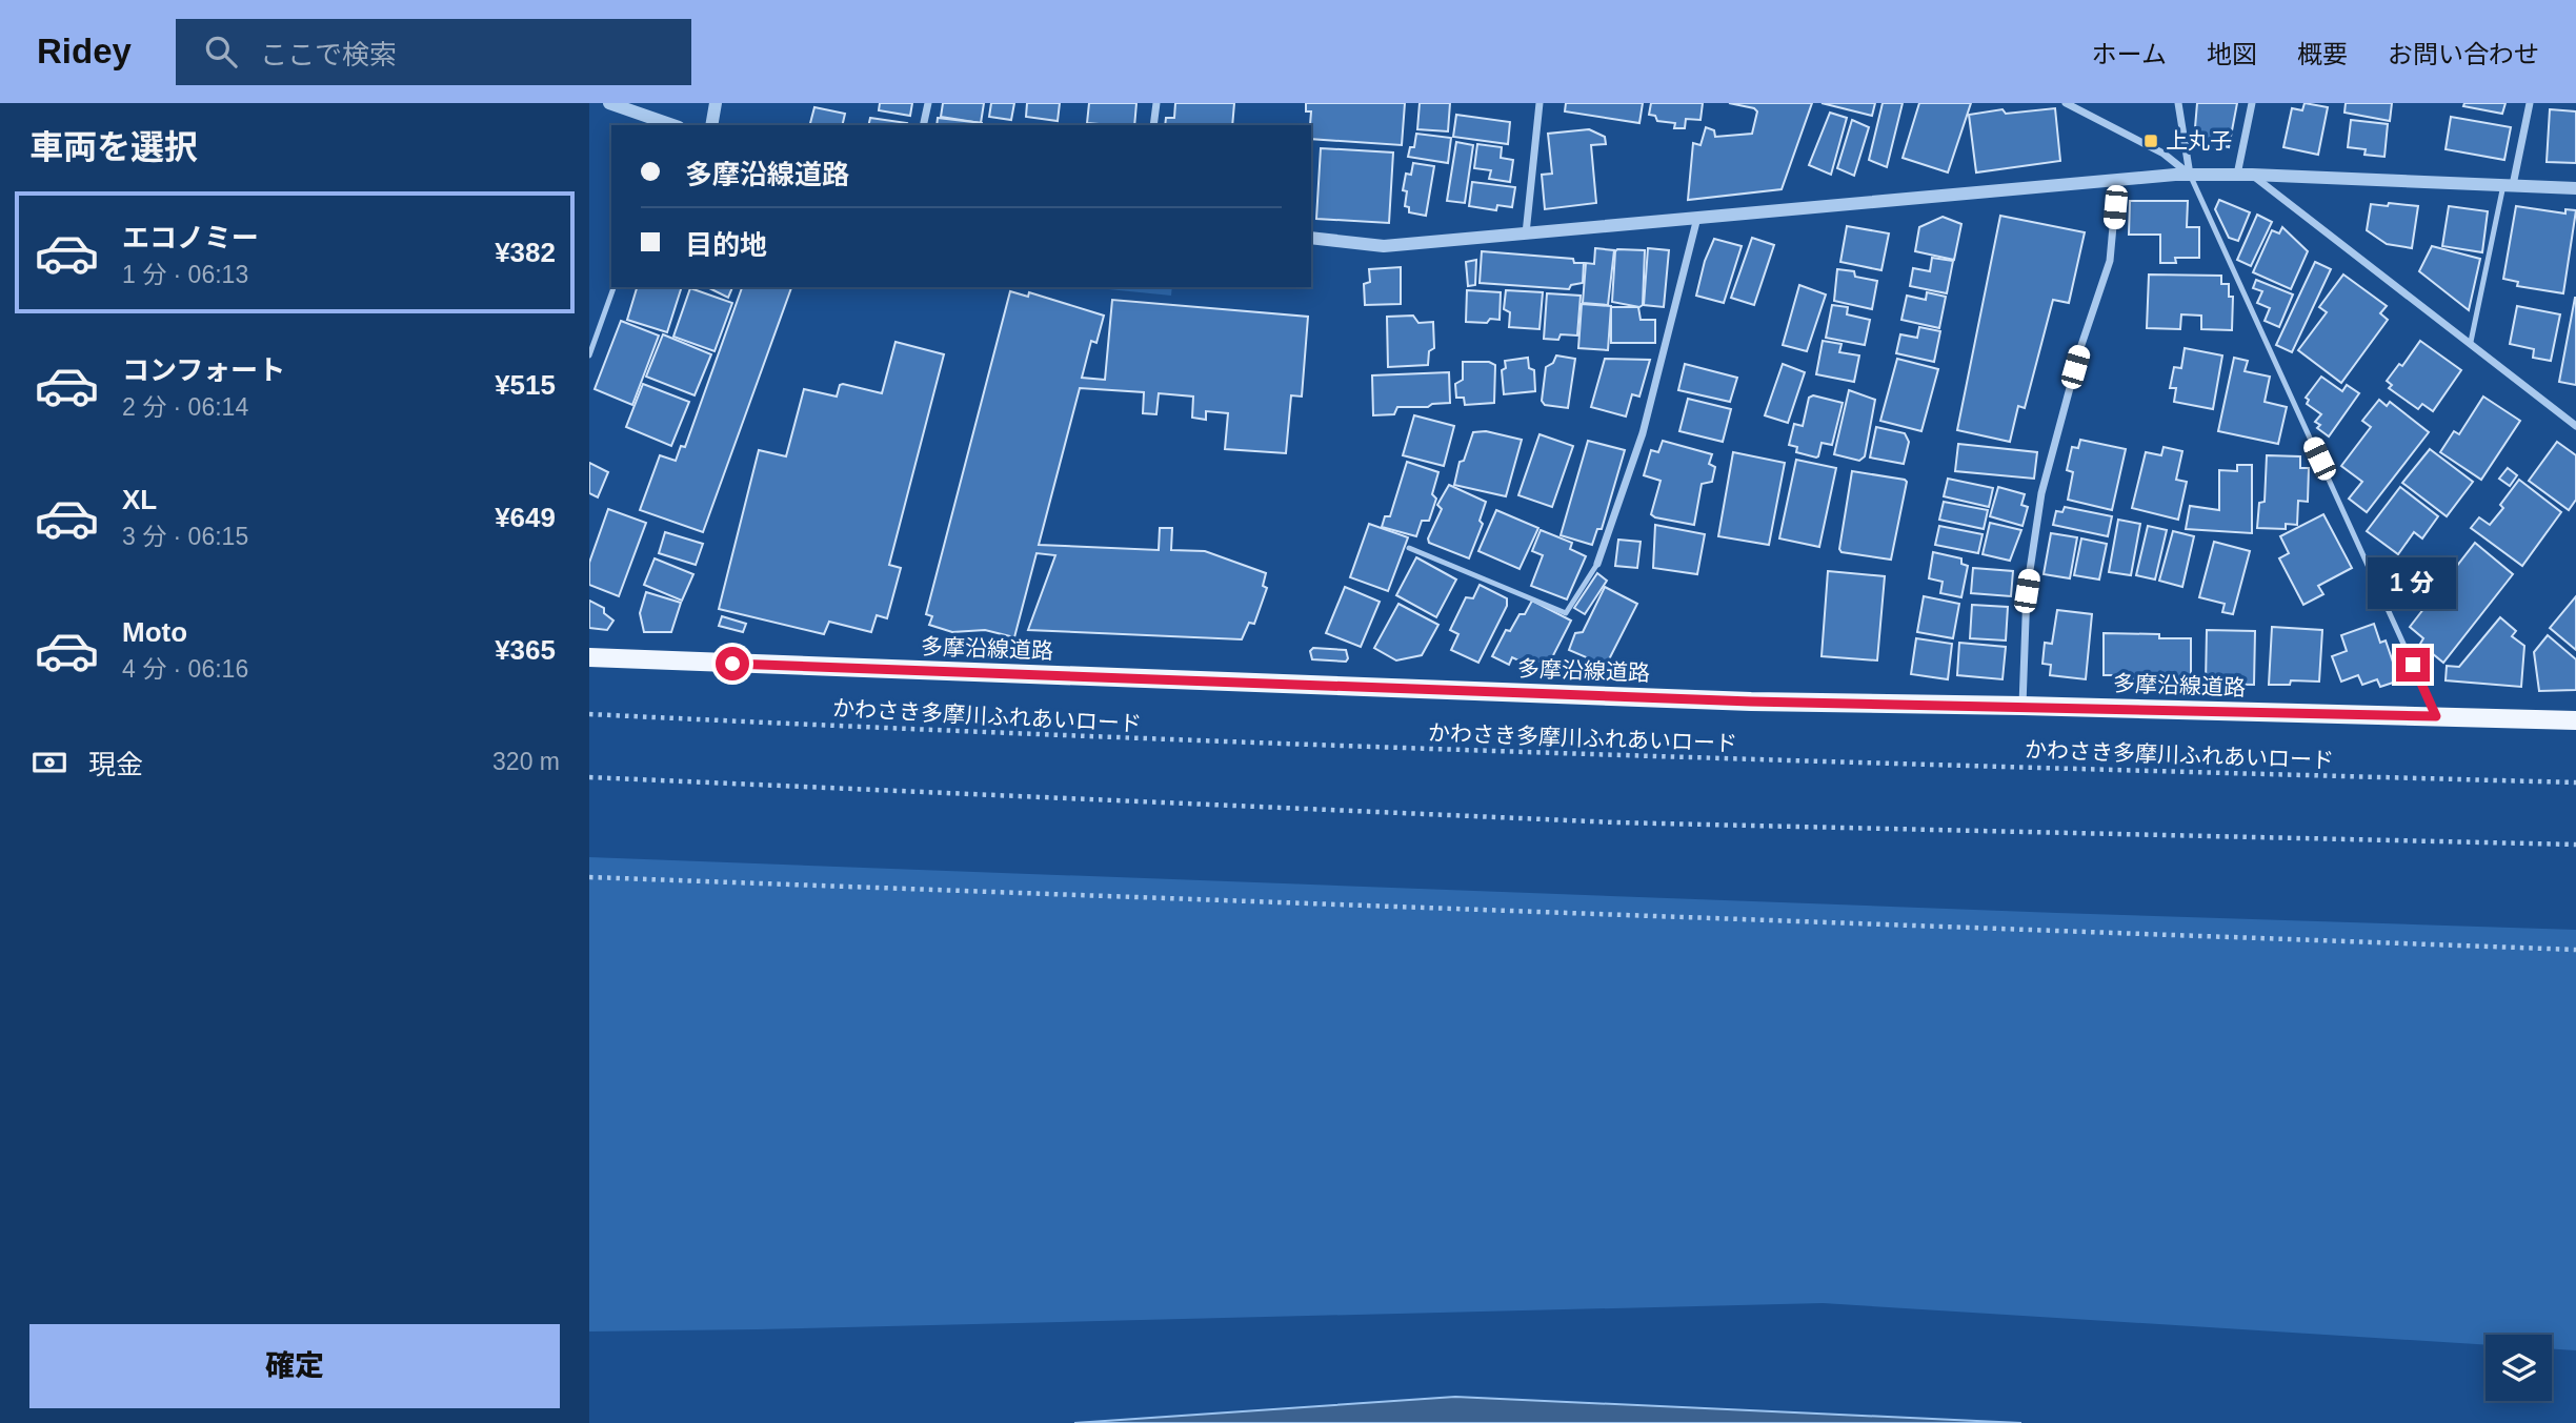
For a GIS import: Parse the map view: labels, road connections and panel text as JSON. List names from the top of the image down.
{
  "streets": {
    "main road": ["多摩沿線道路"],
    "path": ["かわさき多摩川ふれあいロード"]
  },
  "places": {
    "transit": ["上丸子"]
  },
  "page": {
    "header": "Ridey",
    "search": "ここで検索",
    "nav": [
      "ホーム",
      "地図",
      "概要",
      "お問い合わせ"
    ],
    "heading": "車両を選択",
    "banner": ["多摩沿線道路", "目的地"],
    "list": [
      {
        "name": "エコノミー",
        "note": "1 分 · 06:13",
        "value": "¥382"
      },
      {
        "name": "コンフォート",
        "note": "2 分 · 06:14",
        "value": "¥515"
      },
      {
        "name": "XL",
        "note": "3 分 · 06:15",
        "value": "¥649"
      },
      {
        "name": "Moto",
        "note": "4 分 · 06:16",
        "value": "¥365"
      }
    ],
    "bubble": "1 分",
    "pay": ["現金", "320 m"],
    "buttons": "確定"
  }
}
